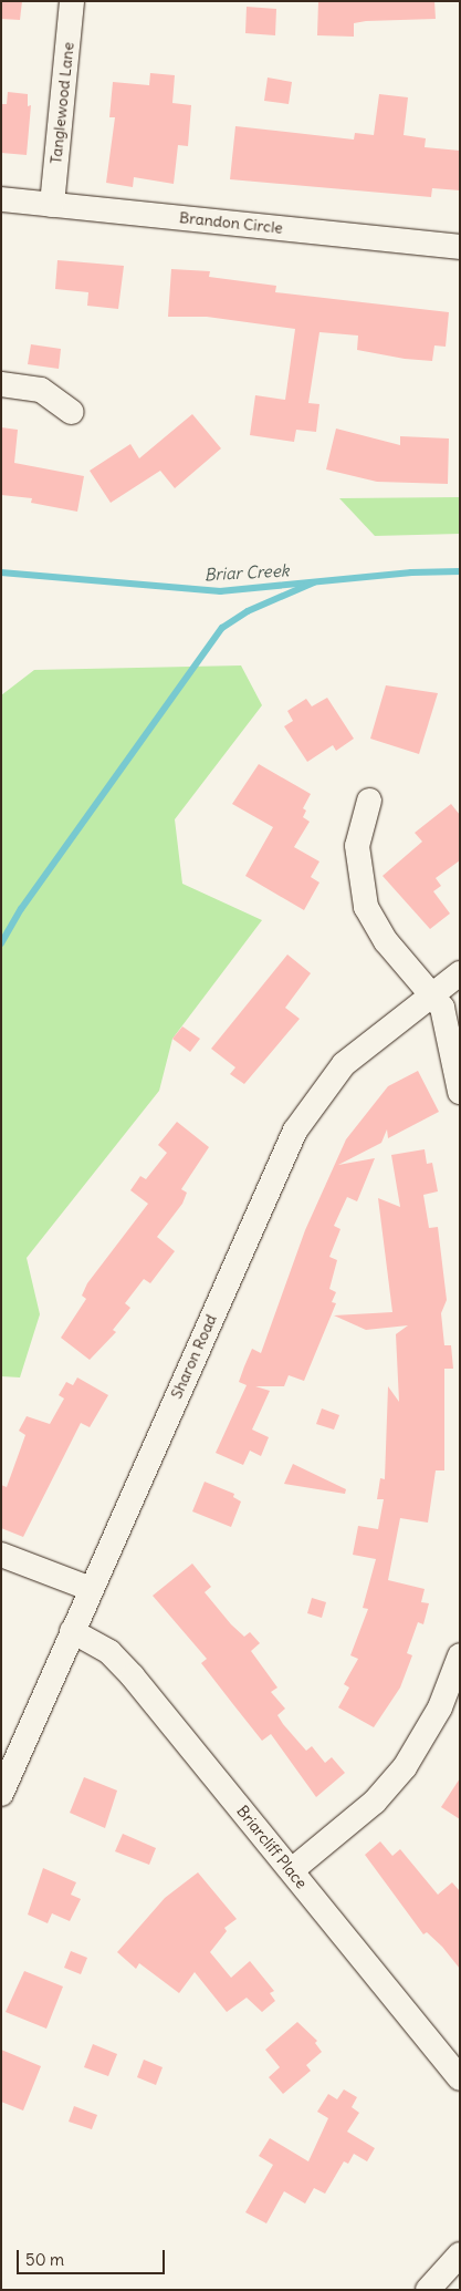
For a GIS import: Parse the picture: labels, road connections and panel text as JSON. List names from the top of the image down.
{
  "streets": {
    "street": [
      "Tanglewood Lane",
      "Brandon Circle",
      "Sharon Road",
      "Briarcliff Place"
    ]
  },
  "crossings": [
    ["Tanglewood Lane", "Brandon Circle"],
    ["Sharon Road", "Briarcliff Place"]
  ],
  "water": ["Briar Creek"],
  "scale_bar": "50 m"
}
